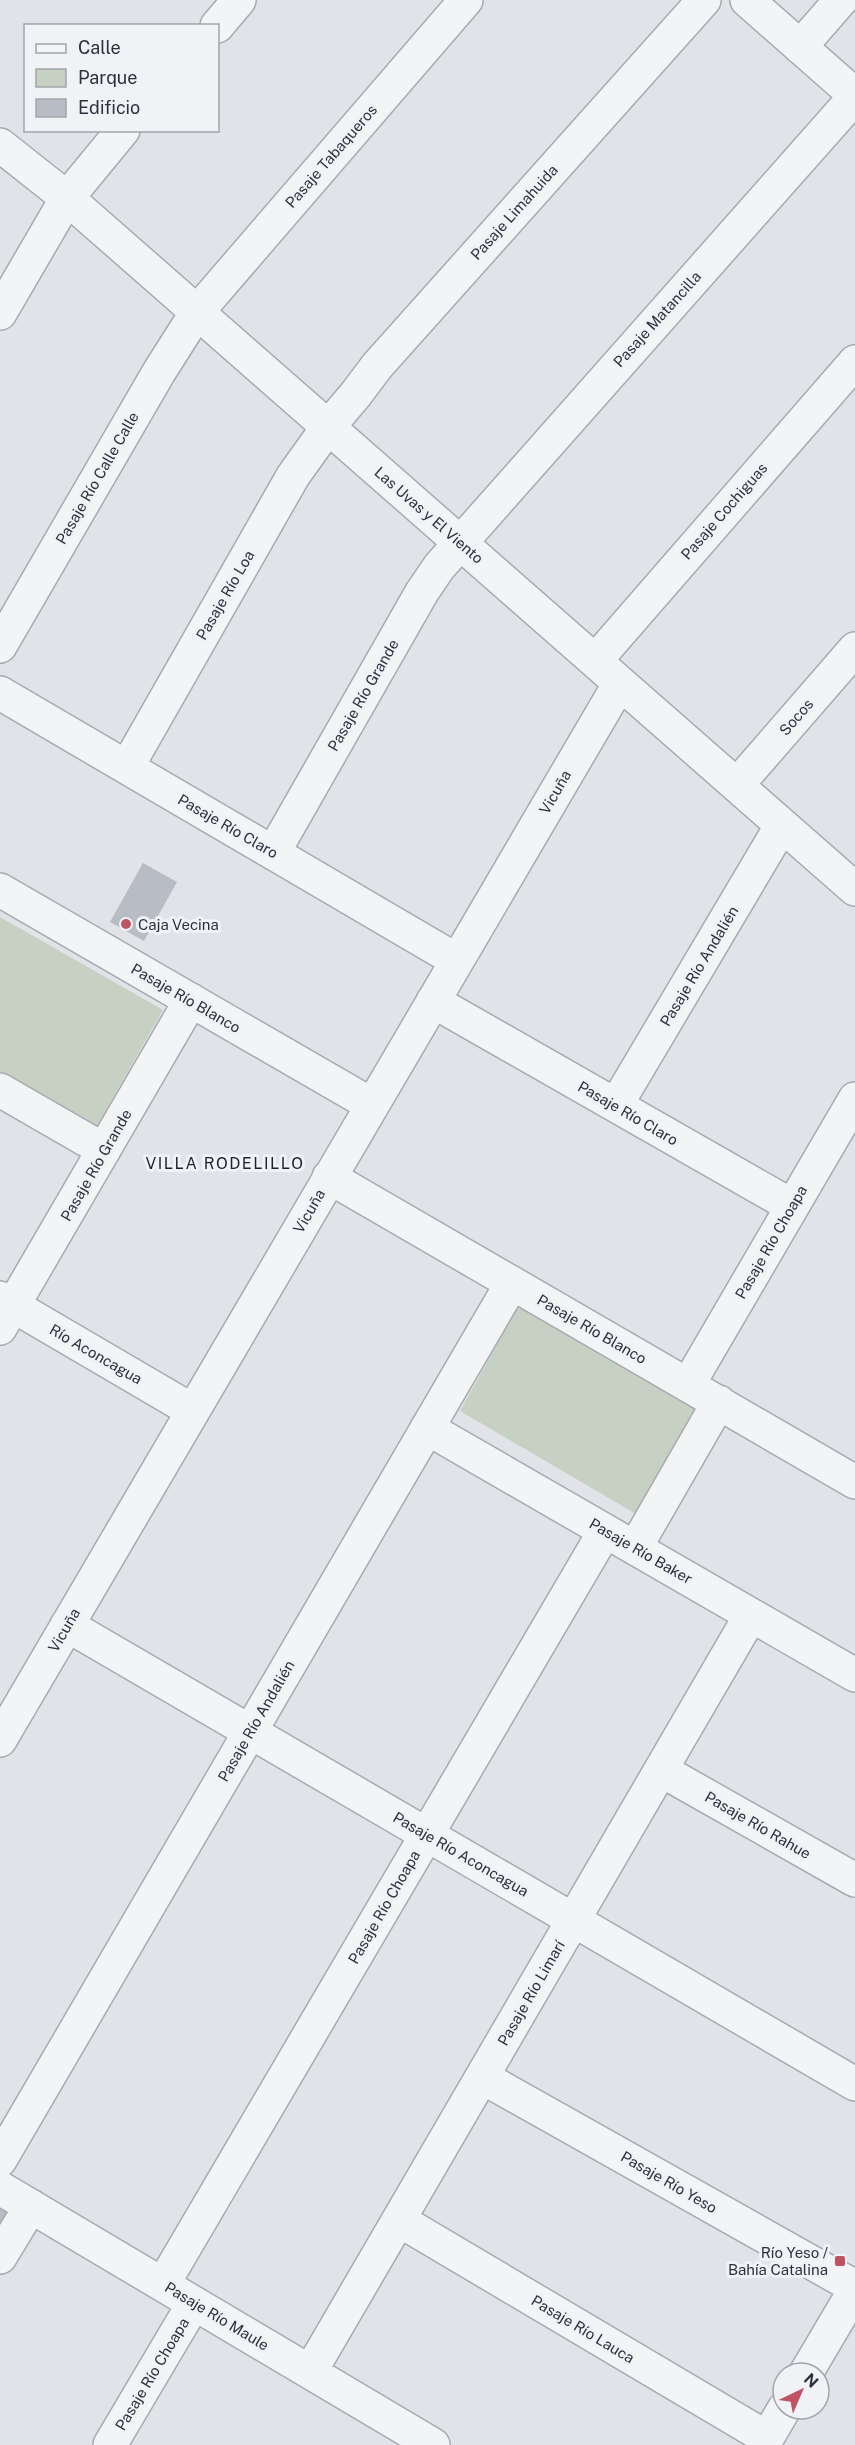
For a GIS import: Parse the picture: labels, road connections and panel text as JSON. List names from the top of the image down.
{
  "streets": {
    "street": [
      "Pasaje Tabaqueros",
      "Pasaje Limahuida",
      "Pasaje Matancilla",
      "Pasaje Río Calle Calle",
      "Pasaje Cochiguas",
      "Las Uvas y El Viento",
      "Pasaje Río Loa",
      "Pasaje Río Grande",
      "Socos",
      "Vicuña",
      "Pasaje Río Claro",
      "Pasaje Río Andalién",
      "Pasaje Río Blanco",
      "Pasaje Río Choapa",
      "Río Aconcagua",
      "Pasaje Río Baker",
      "Pasaje Río Rahue",
      "Pasaje Río Aconcagua",
      "Pasaje Río Limarí",
      "Pasaje Río Yeso",
      "Pasaje Río Maule",
      "Pasaje Río Lauca"
    ]
  },
  "crossings": [
    ["Pasaje Tabaqueros", "Pasaje Río Calle Calle"],
    ["Pasaje Tabaqueros", "Las Uvas y El Viento"],
    ["Pasaje Limahuida", "Las Uvas y El Viento"],
    ["Pasaje Limahuida", "Pasaje Río Loa"],
    ["Pasaje Matancilla", "Las Uvas y El Viento"],
    ["Pasaje Matancilla", "Pasaje Río Grande"],
    ["Pasaje Río Calle Calle", "Las Uvas y El Viento"],
    ["Pasaje Cochiguas", "Las Uvas y El Viento"],
    ["Las Uvas y El Viento", "Pasaje Río Loa"],
    ["Las Uvas y El Viento", "Pasaje Río Grande"],
    ["Las Uvas y El Viento", "Socos"],
    ["Las Uvas y El Viento", "Vicuña"],
    ["Las Uvas y El Viento", "Pasaje Río Andalién"],
    ["Pasaje Río Loa", "Pasaje Río Claro"],
    ["Pasaje Río Grande", "Pasaje Río Claro"],
    ["Pasaje Río Grande", "Pasaje Río Blanco"],
    ["Pasaje Río Grande", "Río Aconcagua"],
    ["Vicuña", "Pasaje Río Claro"],
    ["Vicuña", "Pasaje Río Blanco"],
    ["Vicuña", "Río Aconcagua"],
    ["Vicuña", "Pasaje Río Aconcagua"],
    ["Pasaje Río Claro", "Pasaje Río Andalién"],
    ["Pasaje Río Claro", "Pasaje Río Choapa"],
    ["Pasaje Río Andalién", "Pasaje Río Blanco"],
    ["Pasaje Río Andalién", "Pasaje Río Baker"],
    ["Pasaje Río Andalién", "Pasaje Río Aconcagua"],
    ["Pasaje Río Blanco", "Pasaje Río Choapa"],
    ["Pasaje Río Choapa", "Pasaje Río Baker"],
    ["Pasaje Río Choapa", "Pasaje Río Aconcagua"],
    ["Pasaje Río Choapa", "Pasaje Río Maule"],
    ["Pasaje Río Baker", "Pasaje Río Limarí"],
    ["Pasaje Río Rahue", "Pasaje Río Limarí"],
    ["Pasaje Río Aconcagua", "Pasaje Río Limarí"],
    ["Pasaje Río Limarí", "Pasaje Río Yeso"],
    ["Pasaje Río Limarí", "Pasaje Río Maule"],
    ["Pasaje Río Limarí", "Pasaje Río Lauca"]
  ],
  "districts": ["VILLA RODELILLO"],
  "places": {
    "other": ["Caja Vecina"],
    "transit": ["Río Yeso / Bahía Catalina"]
  },
  "legend": ["Calle", "Parque", "Edificio"],
  "north": "top right"
}
